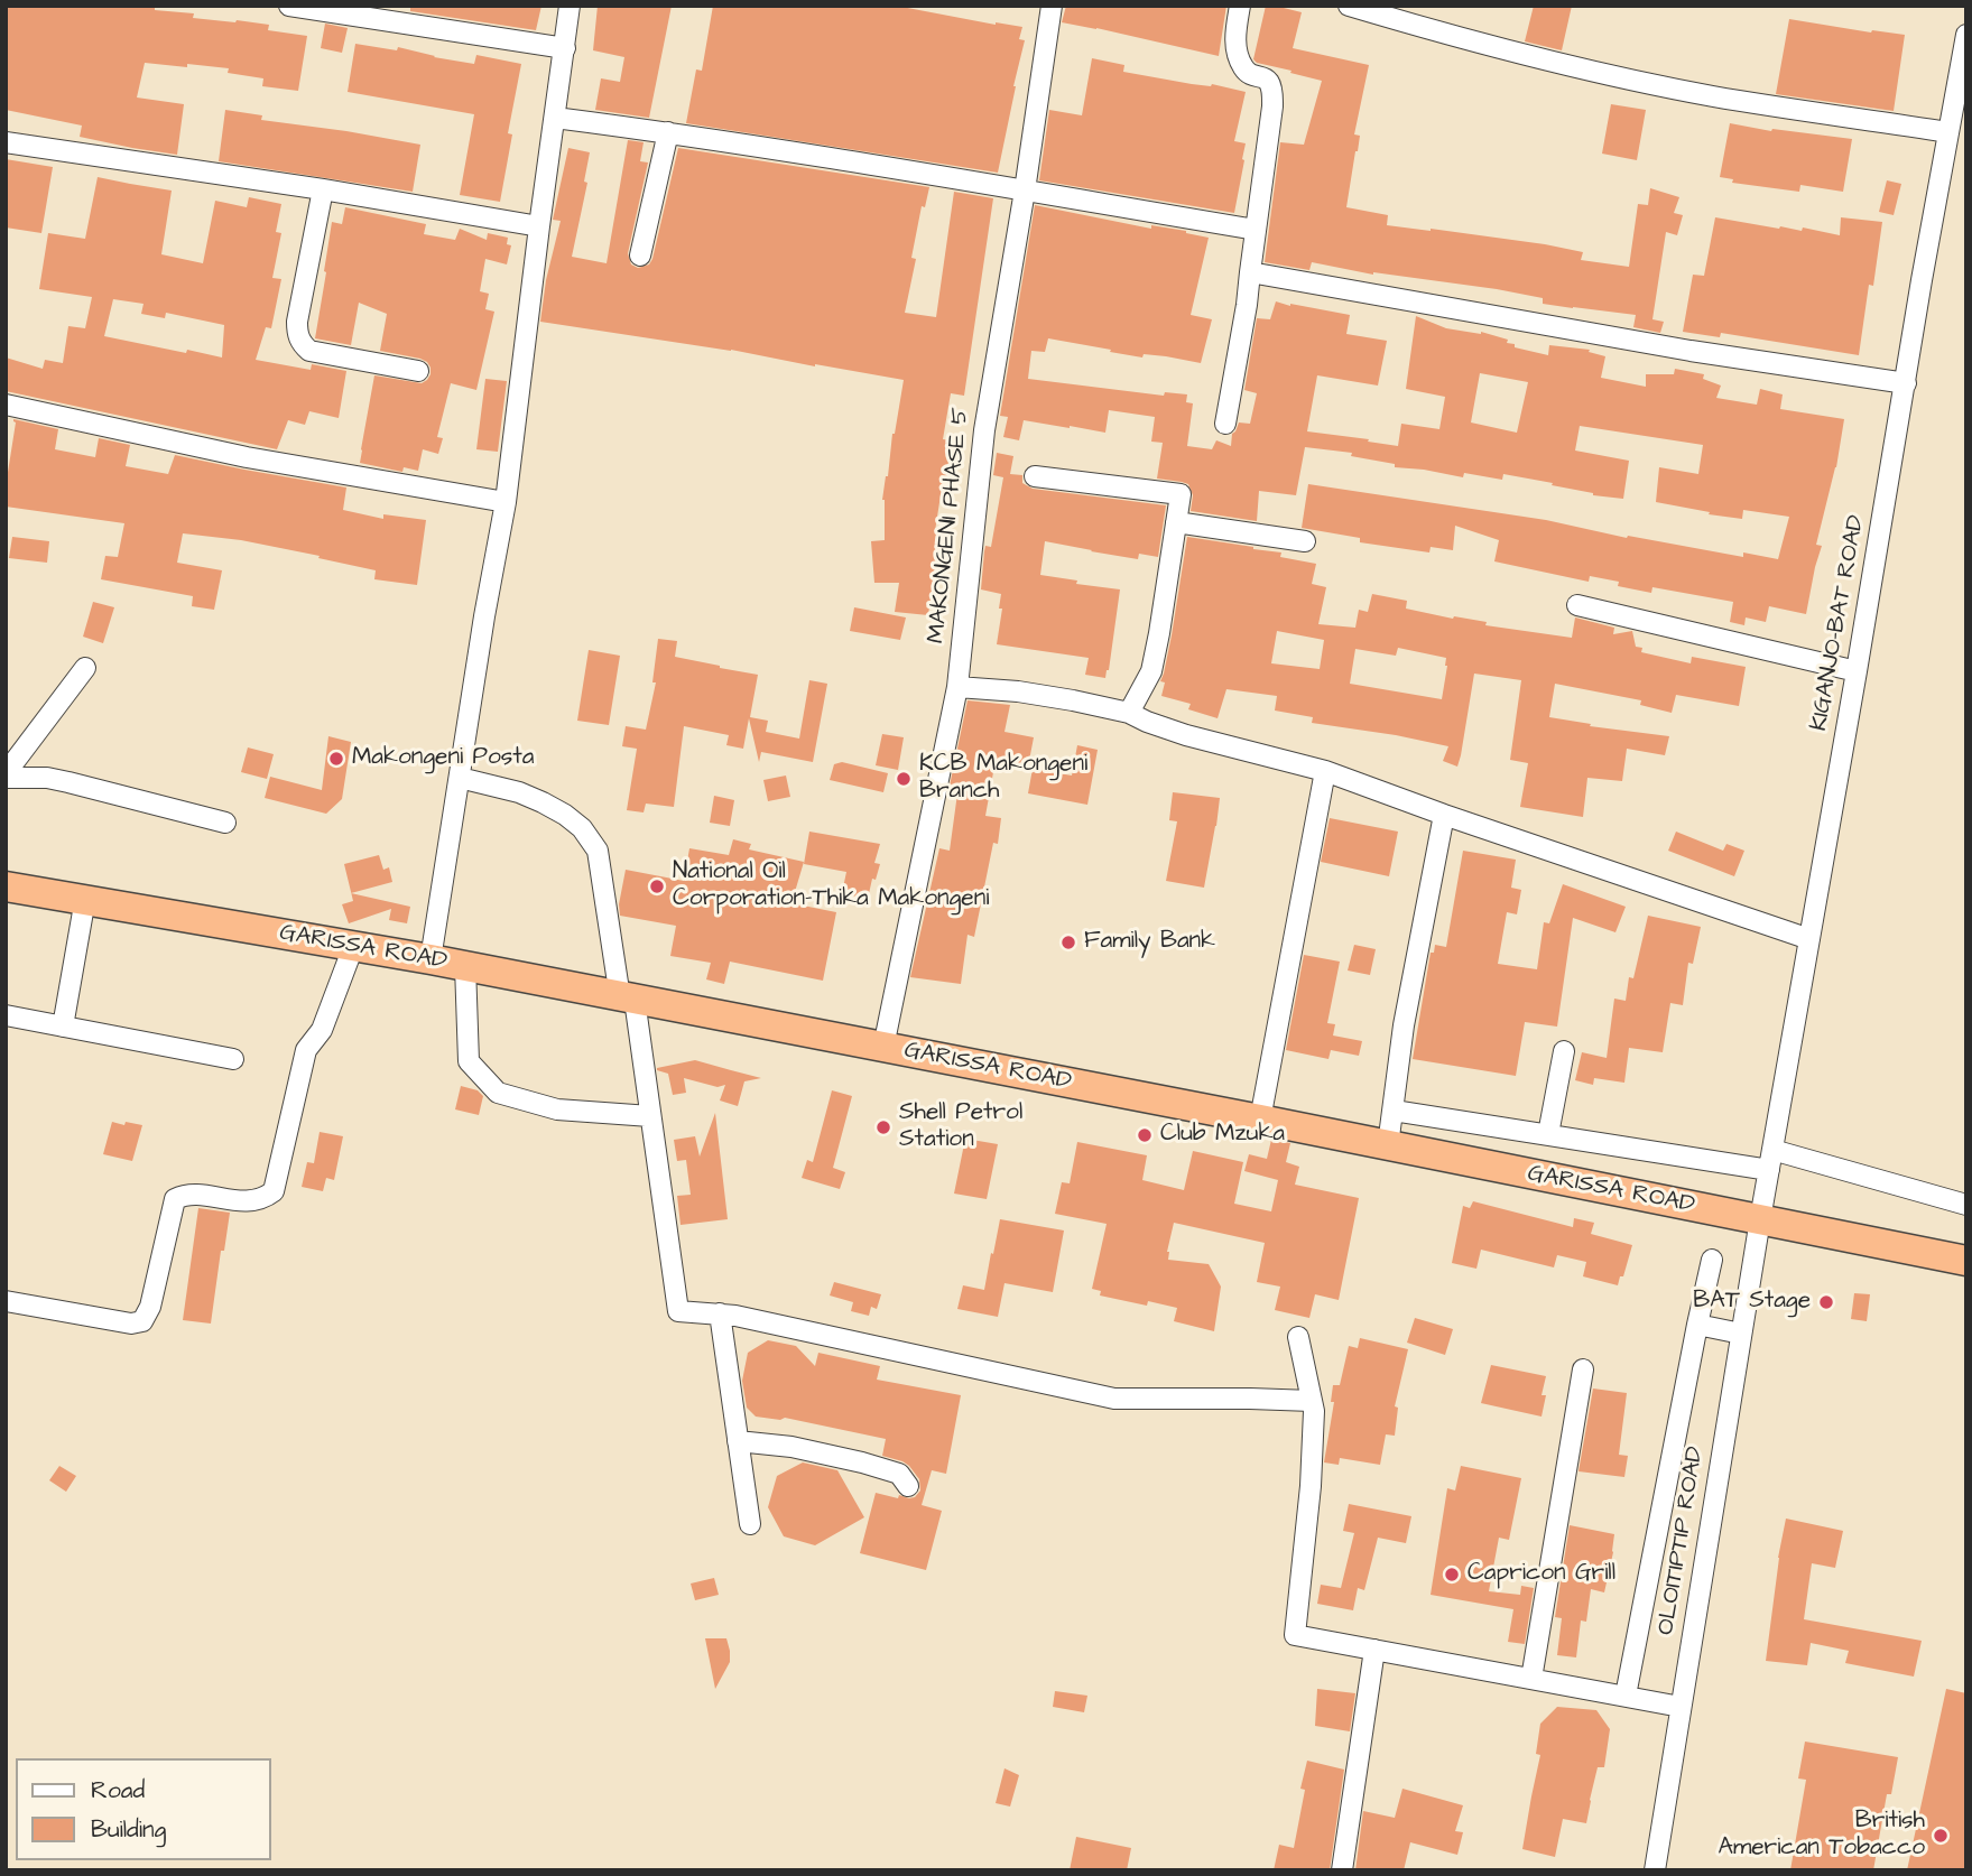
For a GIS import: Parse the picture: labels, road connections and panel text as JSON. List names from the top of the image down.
{
  "streets": {
    "highway": ["GARISSA ROAD"],
    "street": ["MAKONGENI PHASE 5", "KIGANJO-BAT ROAD", "OLOITIPTIP ROAD"]
  },
  "crossings": [
    ["MAKONGENI PHASE 5", "GARISSA ROAD"],
    ["KIGANJO-BAT ROAD", "GARISSA ROAD"],
    ["KIGANJO-BAT ROAD", "OLOITIPTIP ROAD"],
    ["GARISSA ROAD", "OLOITIPTIP ROAD"]
  ],
  "places": [
    "Makongeni Posta",
    "KCB Makongeni Branch",
    "National Oil Corporation-Thika Makongeni",
    "Family Bank",
    "Shell Petrol Station",
    "Club Mzuka",
    "BAT Stage",
    "Capricon Grill",
    "British American Tobacco"
  ],
  "legend": ["Road", "Building"]
}
